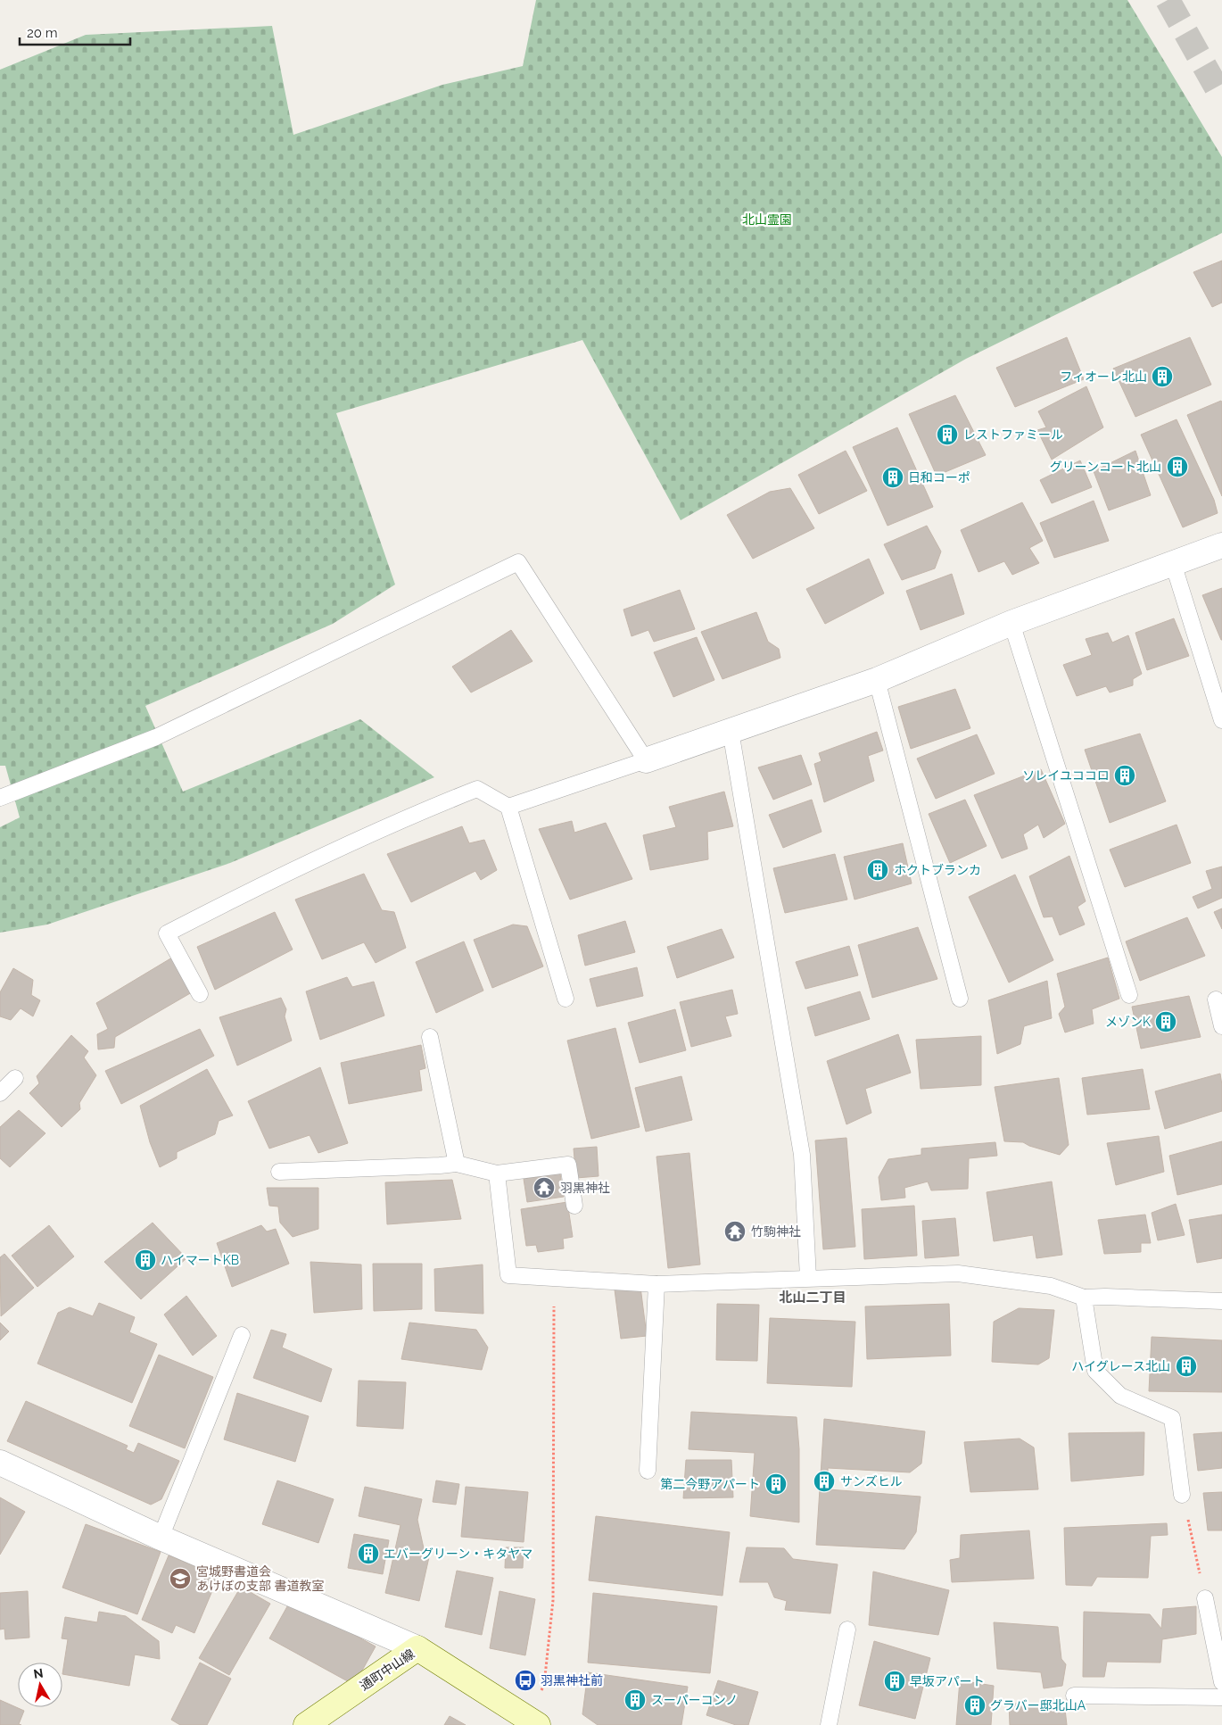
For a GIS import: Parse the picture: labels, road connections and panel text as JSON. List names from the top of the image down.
{
  "streets": {
    "street": ["通町中山線"]
  },
  "districts": ["北山二丁目"],
  "parks": ["北山霊園"],
  "places": {
    "building": [
      "フィオーレ北山",
      "レストファミール",
      "グリーンコート北山",
      "日和コーポ",
      "ソレイユココロ",
      "ホクトブランカ",
      "メゾンK",
      "ハイマートKB",
      "ハイグレース北山",
      "サンズヒル",
      "第二今野アパート",
      "エバーグリーン・キタヤマ",
      "早坂アパート",
      "スーパーコンノ",
      "グラバー邸北山A"
    ],
    "temple": ["羽黒神社", "竹駒神社"],
    "school or university": ["宮城野書道会 あけぼの支部 書道教室"],
    "bus stop": ["羽黒神社前"]
  },
  "scale_bar": "20 m",
  "north": "top"
}
